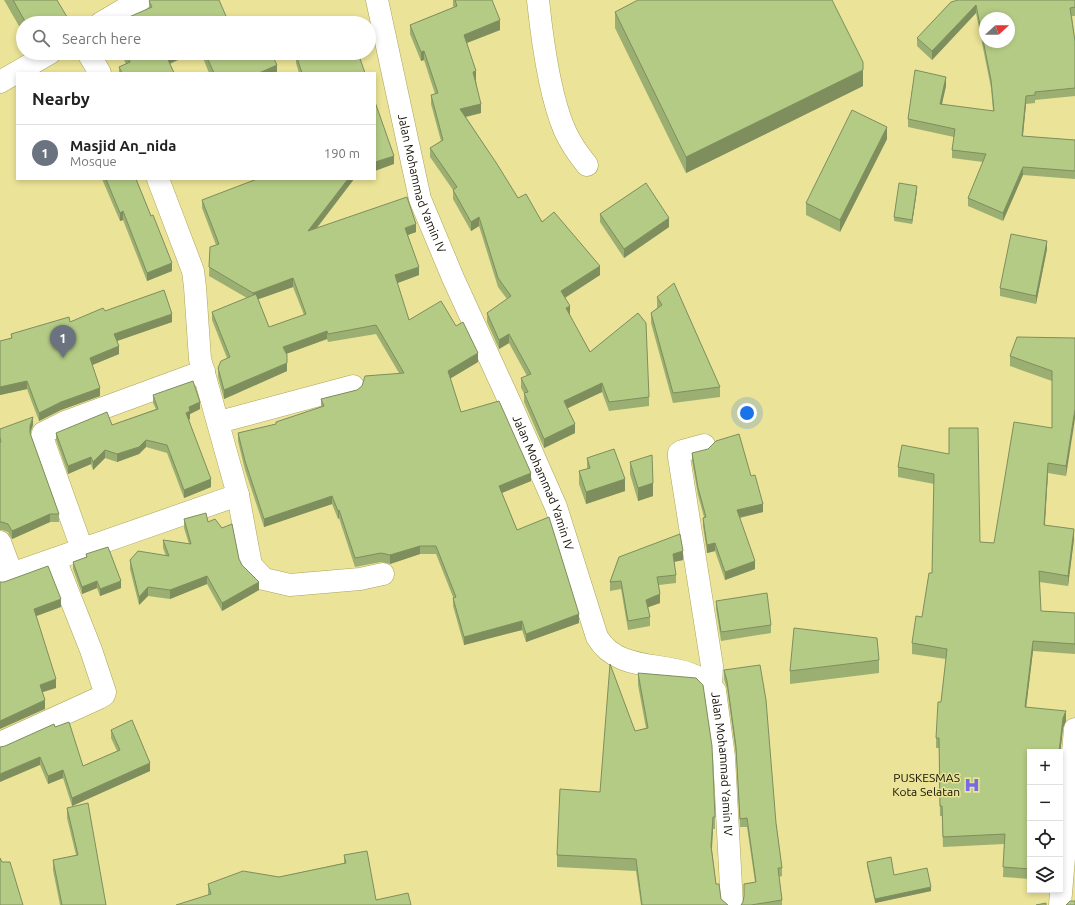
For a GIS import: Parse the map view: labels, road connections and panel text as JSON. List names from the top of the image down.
{
  "streets": {
    "street": ["Jalan Mohammad Yamin IV"]
  },
  "places": {
    "hospital": ["PUSKESMAS Kota Selatan"]
  },
  "north": "right",
  "page": {
    "search": "Search here",
    "heading": "Nearby",
    "list": [
      {
        "mark": "1",
        "name": "Masjid An_nida",
        "note": "Mosque",
        "value": "190 m"
      }
    ],
    "pins": "1",
    "map_buttons": ["+", "−"]
  }
}
